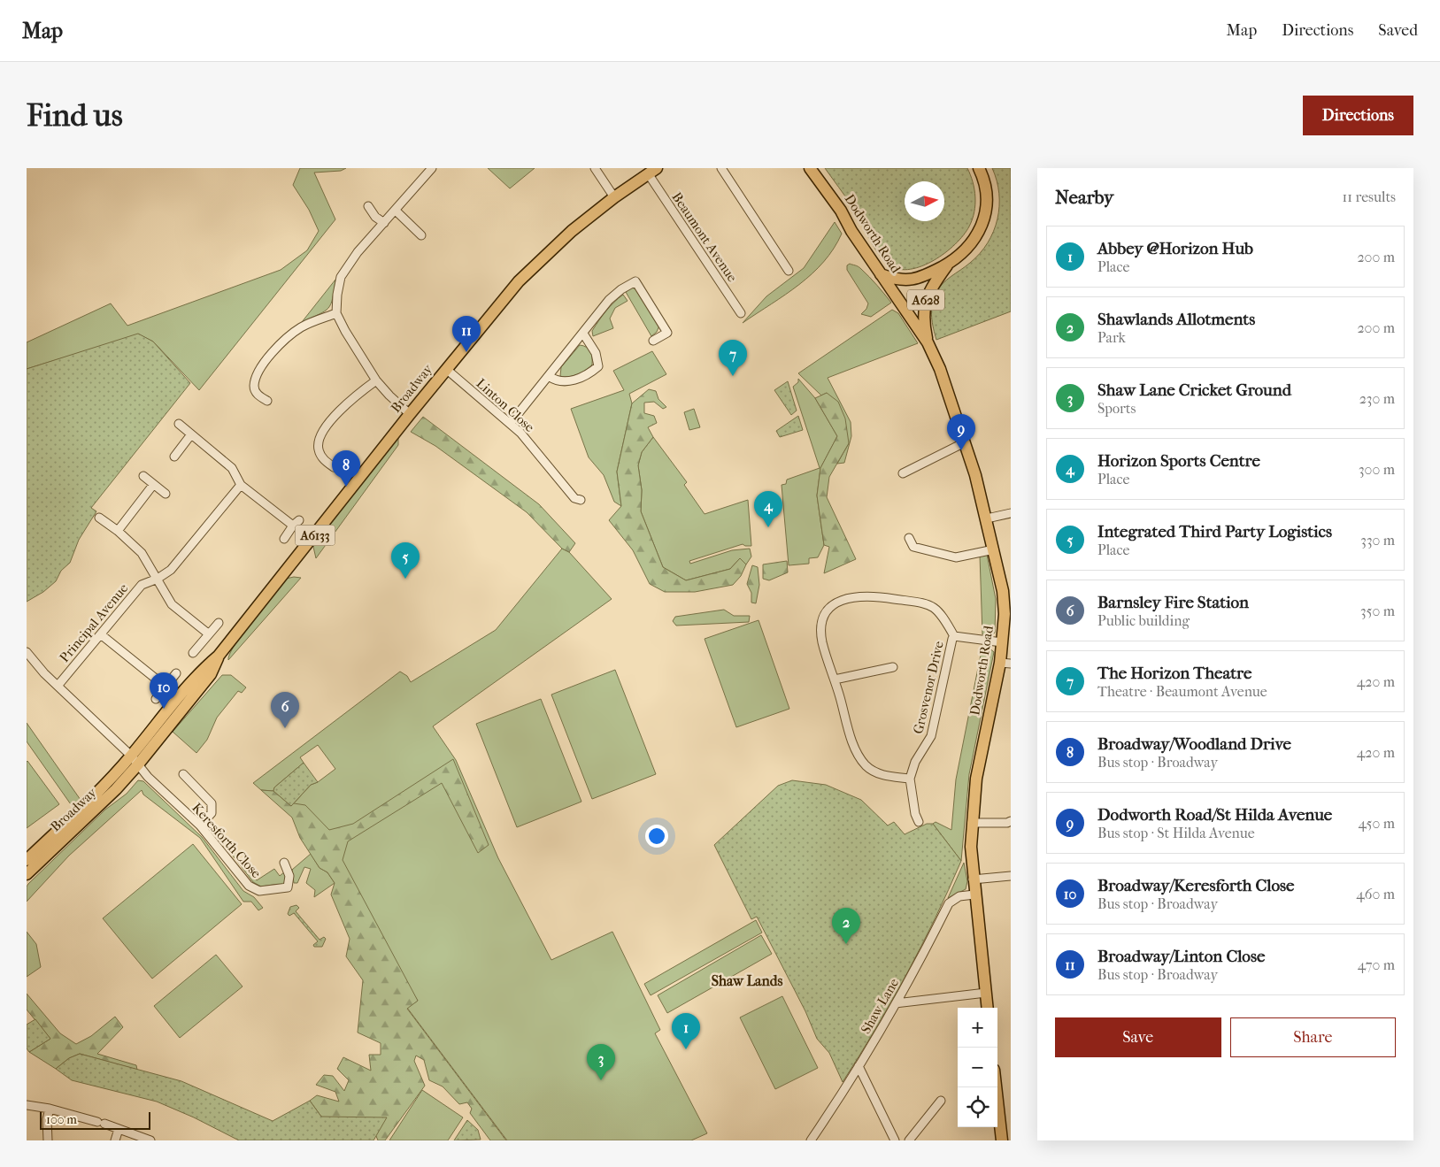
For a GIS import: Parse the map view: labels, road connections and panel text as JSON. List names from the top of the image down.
{
  "streets": {
    "highway": [
      "Dodworth Road",
      "A628",
      "Broadway",
      "A6133"
    ],
    "street": [
      "Beaumont Avenue",
      "Linton Close",
      "Principal Avenue",
      "Grosvenor Drive",
      "Keresforth Close",
      "Shaw Lane"
    ]
  },
  "crossings": [
    ["Dodworth Road", "A628"],
    ["Dodworth Road", "Grosvenor Drive"],
    ["Dodworth Road", "Shaw Lane"],
    ["Beaumont Avenue", "Broadway"],
    ["Broadway", "Linton Close"],
    ["Broadway", "Keresforth Close"]
  ],
  "districts": ["Shaw Lands"],
  "scale_bar": "100 m",
  "north": "right",
  "page": {
    "header": "Map",
    "nav": ["Map", "Directions", "Saved"],
    "buttons": [
      "Directions",
      ["Save", "Share"]
    ],
    "title": "Find us",
    "heading": ["Nearby", "11 results"],
    "list": [
      {
        "mark": "1",
        "name": "Abbey @Horizon Hub",
        "note": "Place",
        "value": "200 m"
      },
      {
        "mark": "2",
        "name": "Shawlands Allotments",
        "note": "Park",
        "value": "200 m"
      },
      {
        "mark": "3",
        "name": "Shaw Lane Cricket Ground",
        "note": "Sports",
        "value": "230 m"
      },
      {
        "mark": "4",
        "name": "Horizon Sports Centre",
        "note": "Place",
        "value": "300 m"
      },
      {
        "mark": "5",
        "name": "Integrated Third Party Logistics",
        "note": "Place",
        "value": "330 m"
      },
      {
        "mark": "6",
        "name": "Barnsley Fire Station",
        "note": "Public building",
        "value": "350 m"
      },
      {
        "mark": "7",
        "name": "The Horizon Theatre",
        "note": "Theatre · Beaumont Avenue",
        "value": "420 m"
      },
      {
        "mark": "8",
        "name": "Broadway/Woodland Drive",
        "note": "Bus stop · Broadway",
        "value": "420 m"
      },
      {
        "mark": "9",
        "name": "Dodworth Road/St Hilda Avenue",
        "note": "Bus stop · St Hilda Avenue",
        "value": "450 m"
      },
      {
        "mark": "10",
        "name": "Broadway/Keresforth Close",
        "note": "Bus stop · Broadway",
        "value": "460 m"
      },
      {
        "mark": "11",
        "name": "Broadway/Linton Close",
        "note": "Bus stop · Broadway",
        "value": "470 m"
      }
    ],
    "pins": [
      "11",
      "7",
      "9",
      "8",
      "4",
      "5",
      "10",
      "6",
      "2",
      "1",
      "3"
    ],
    "map_buttons": ["+", "−"],
    "scale": "100 m"
  }
}
